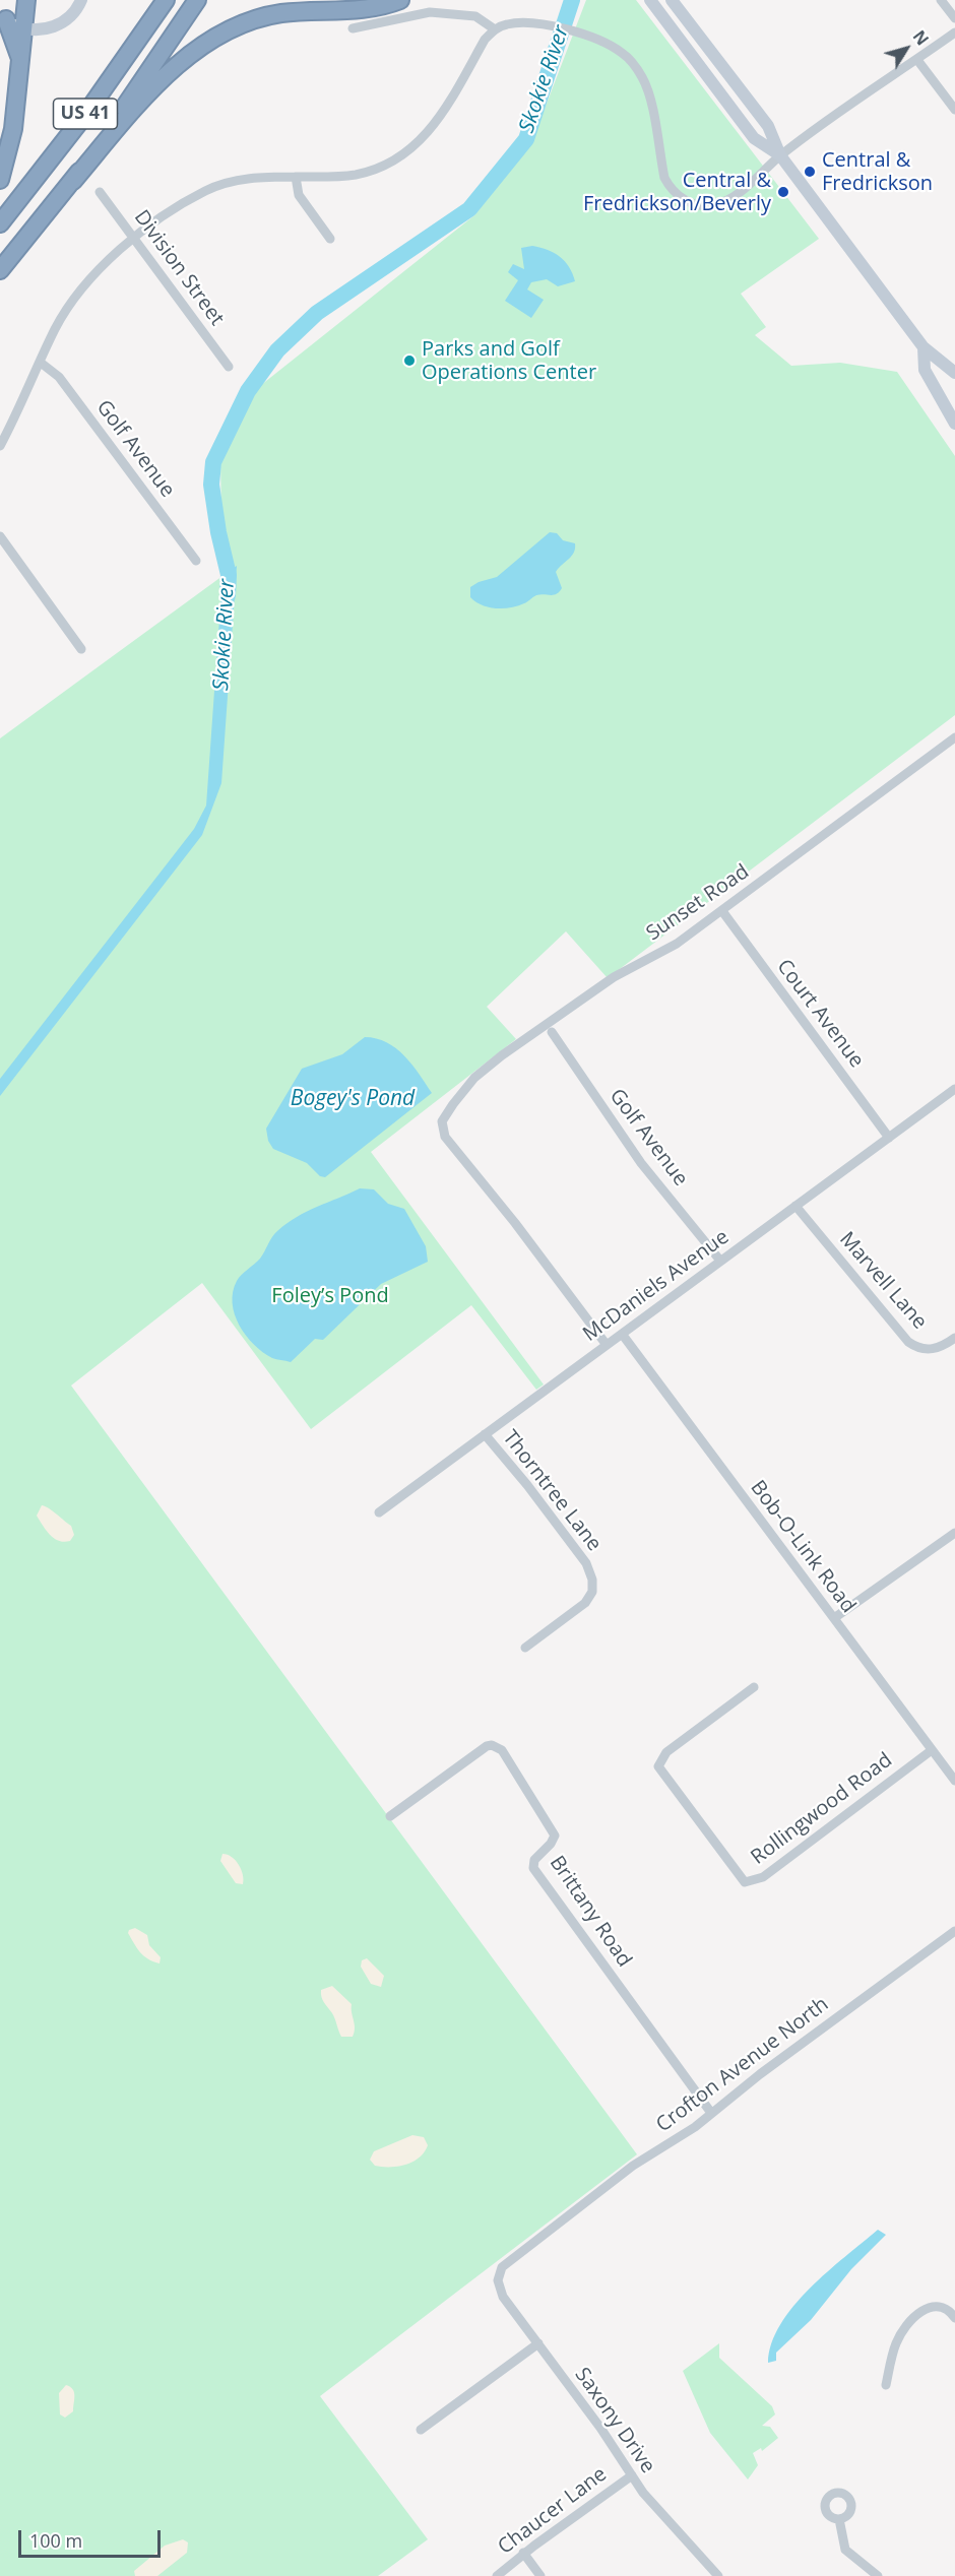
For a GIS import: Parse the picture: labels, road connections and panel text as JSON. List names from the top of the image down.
{
  "streets": {
    "highway": ["US 41"],
    "street": [
      "Division Street",
      "Golf Avenue",
      "Sunset Road",
      "Court Avenue",
      "Marvell Lane",
      "McDaniels Avenue",
      "Thorntree Lane",
      "Bob-O-Link Road",
      "Rollingwood Road",
      "Brittany Road",
      "Crofton Avenue North",
      "Saxony Drive",
      "Chaucer Lane"
    ]
  },
  "crossings": [
    ["Golf Avenue", "McDaniels Avenue"],
    ["Sunset Road", "Court Avenue"],
    ["Sunset Road", "McDaniels Avenue"],
    ["Court Avenue", "McDaniels Avenue"],
    ["Marvell Lane", "McDaniels Avenue"],
    ["McDaniels Avenue", "Thorntree Lane"],
    ["McDaniels Avenue", "Bob-O-Link Road"],
    ["Bob-O-Link Road", "Rollingwood Road"],
    ["Brittany Road", "Crofton Avenue North"],
    ["Crofton Avenue North", "Saxony Drive"],
    ["Saxony Drive", "Chaucer Lane"]
  ],
  "water": ["Skokie River", "Bogey's Pond"],
  "parks": ["Foley’s Pond"],
  "places": ["Central & Fredrickson", "Central & Fredrickson/Beverly", "Parks and Golf Operations Center"],
  "scale_bar": "100 m",
  "north": "top right"
}
